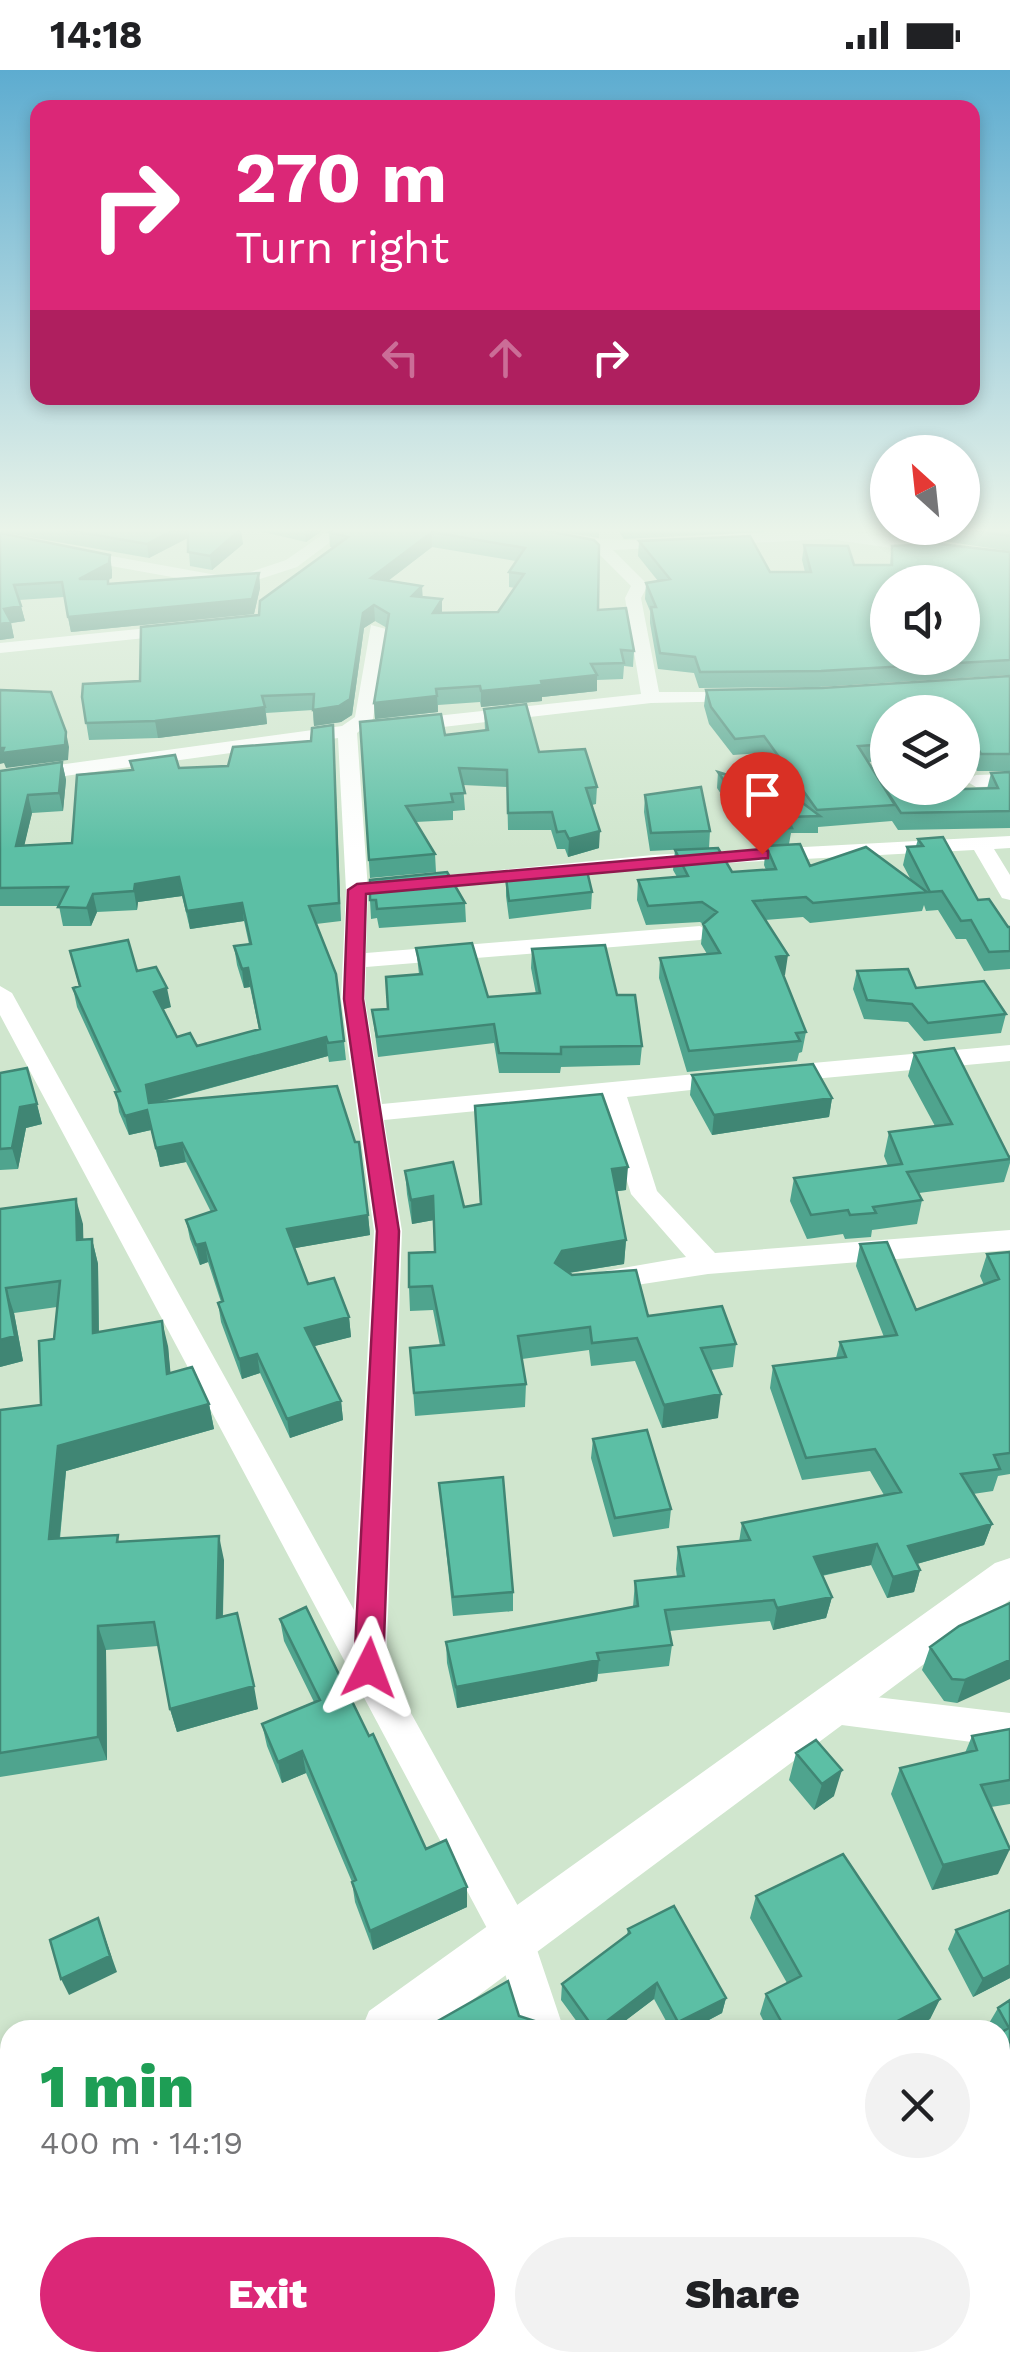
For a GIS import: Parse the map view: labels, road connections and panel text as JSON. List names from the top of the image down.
{
  "north": "top left",
  "page": {
    "status": "14:18",
    "turn": ["270 m", "Turn right"],
    "heading": ["1 min", "400 m · 14:19"],
    "buttons": ["Exit", "Share"]
  }
}
